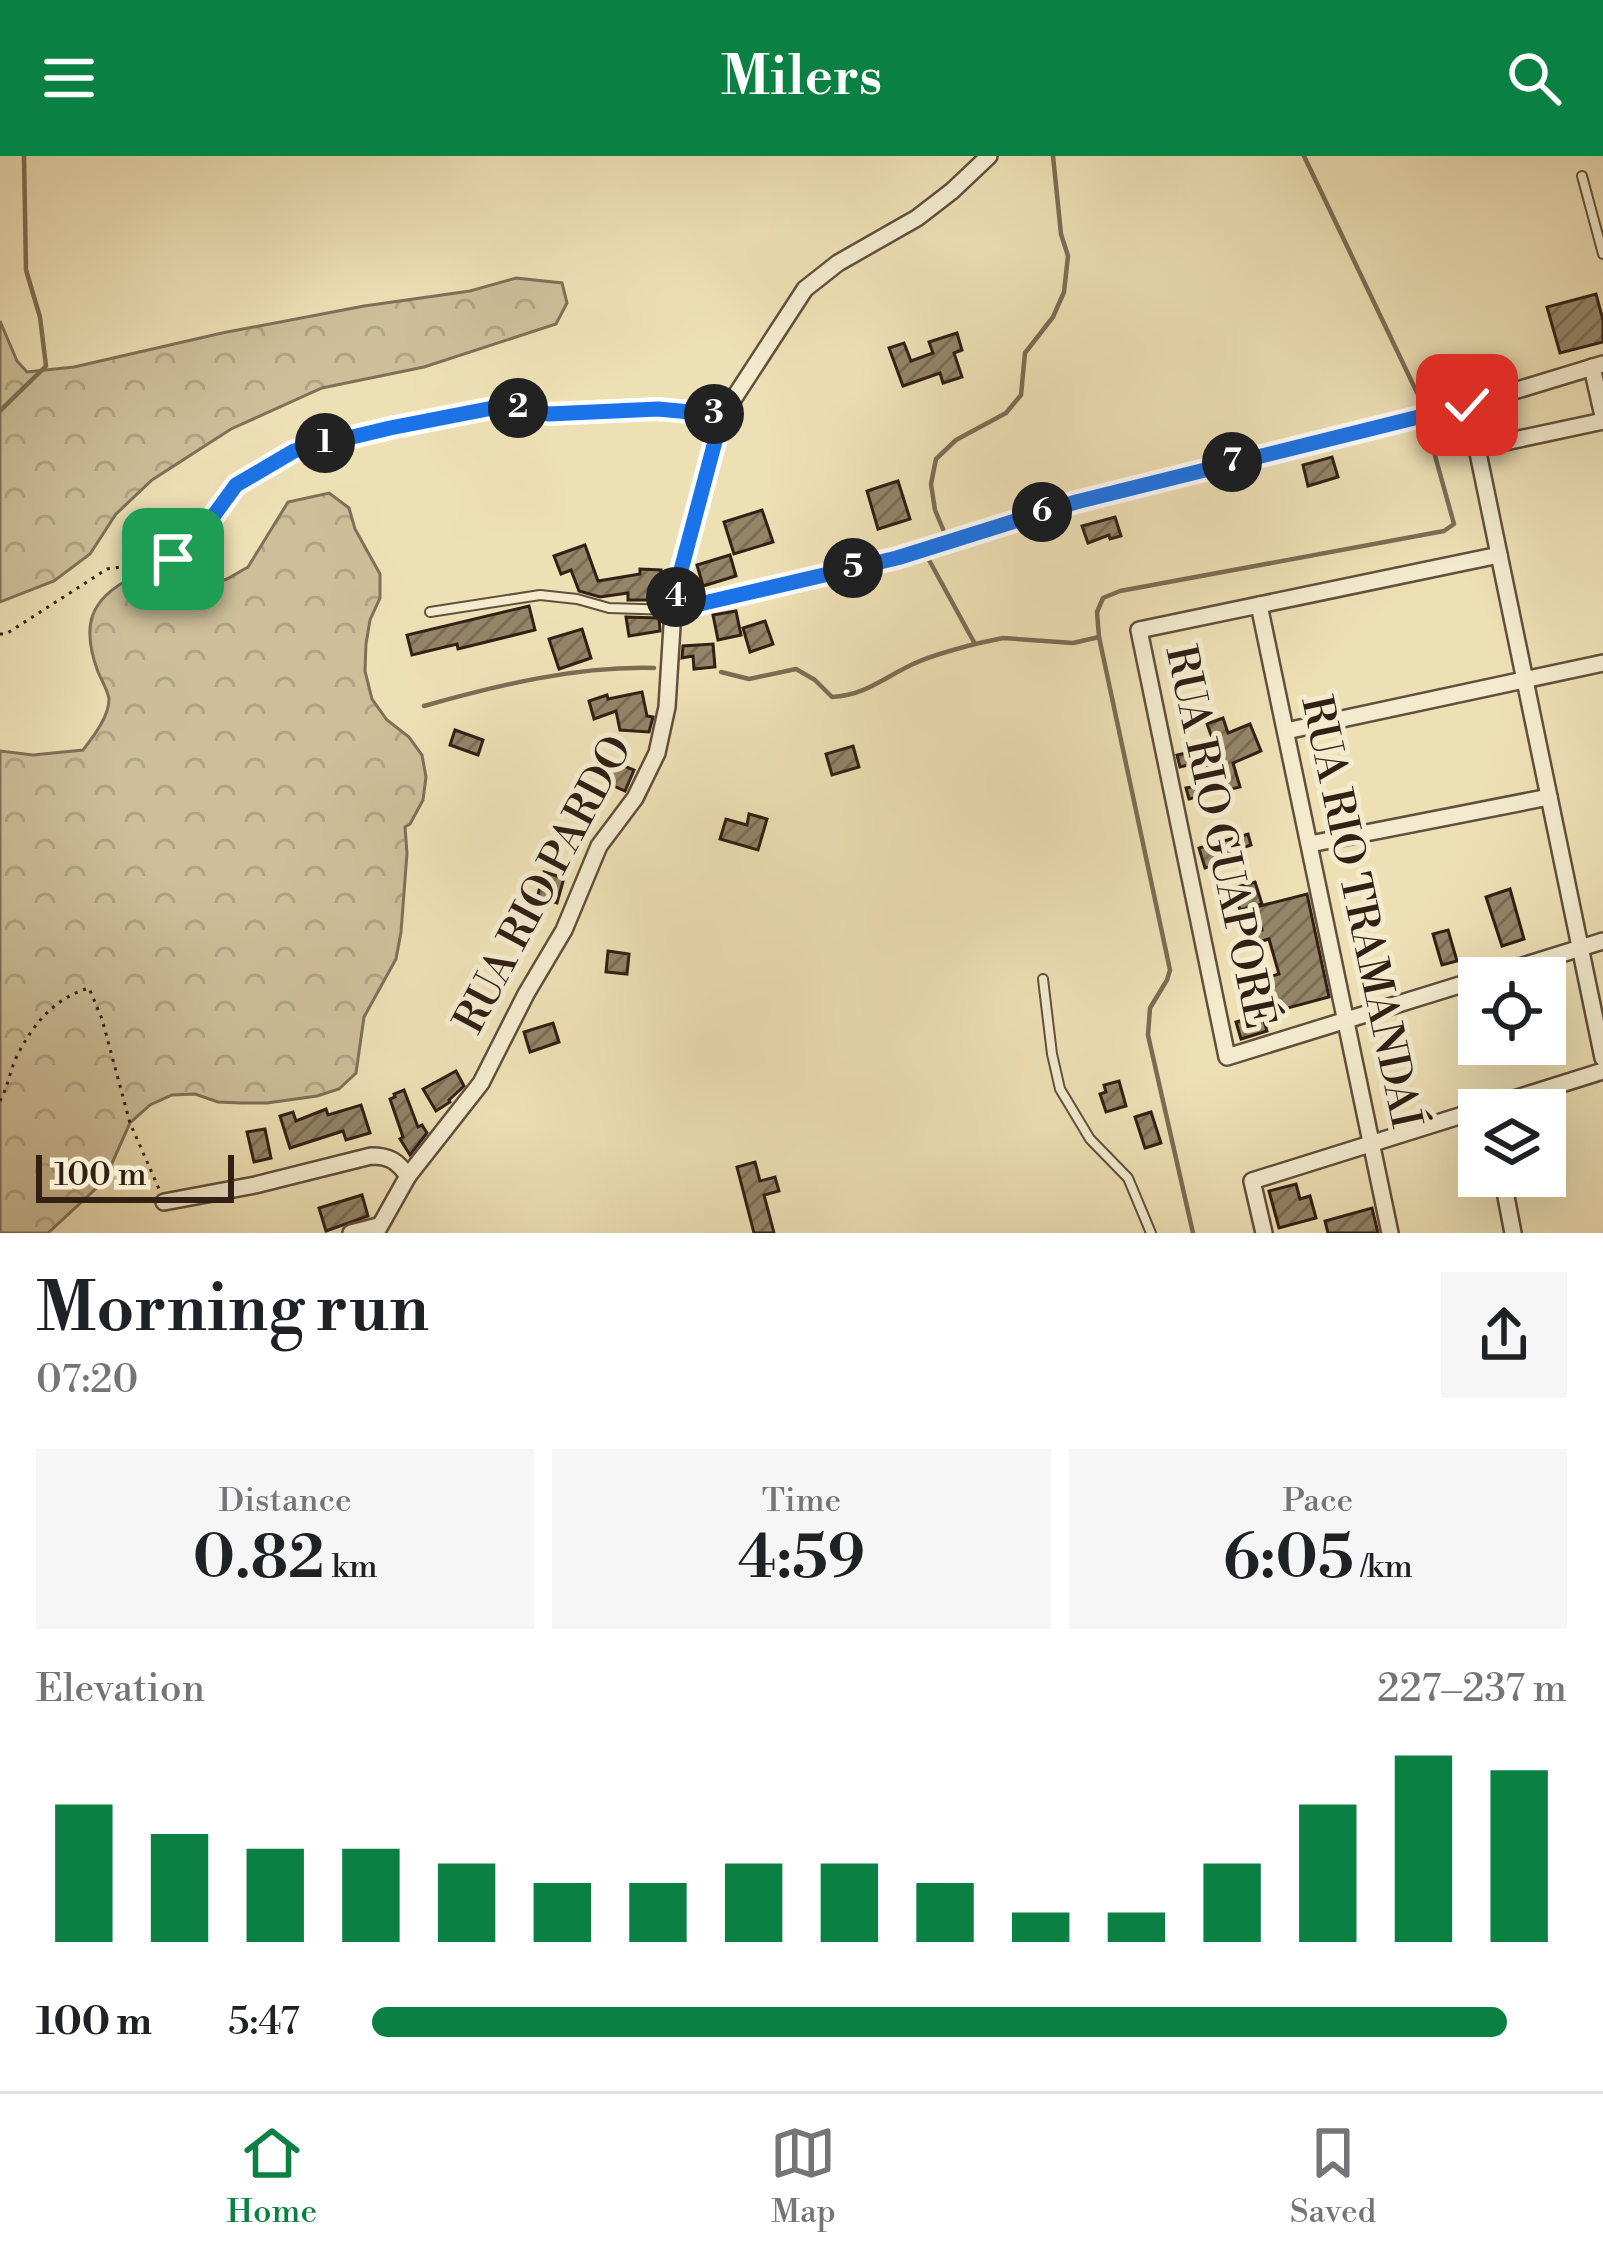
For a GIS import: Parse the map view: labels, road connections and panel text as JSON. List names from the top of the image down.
{
  "streets": {
    "street": ["RUA RIO GUAPORÉ", "RUA RIO PARDO", "RUA RIO TRAMANDAÍ"]
  },
  "crossings": [
    ["RUA RIO GUAPORÉ", "RUA RIO TRAMANDAÍ"]
  ],
  "scale_bar": "100 m",
  "page": {
    "header": "Milers",
    "pins": [
      "2",
      "3",
      "1",
      "7",
      "6",
      "5",
      "4"
    ],
    "scale": "100 m",
    "heading": ["Morning run", "07:20"],
    "stats": [
      ["Distance", "0.82 km"],
      ["Time", "4:59"],
      ["Pace", "6:05 /km"]
    ],
    "chart": ["Elevation", "227–237 m"],
    "list": [
      {
        "name": "100 m",
        "note": "5:47"
      }
    ],
    "tabs": ["Home", "Map", "Saved"]
  }
}
